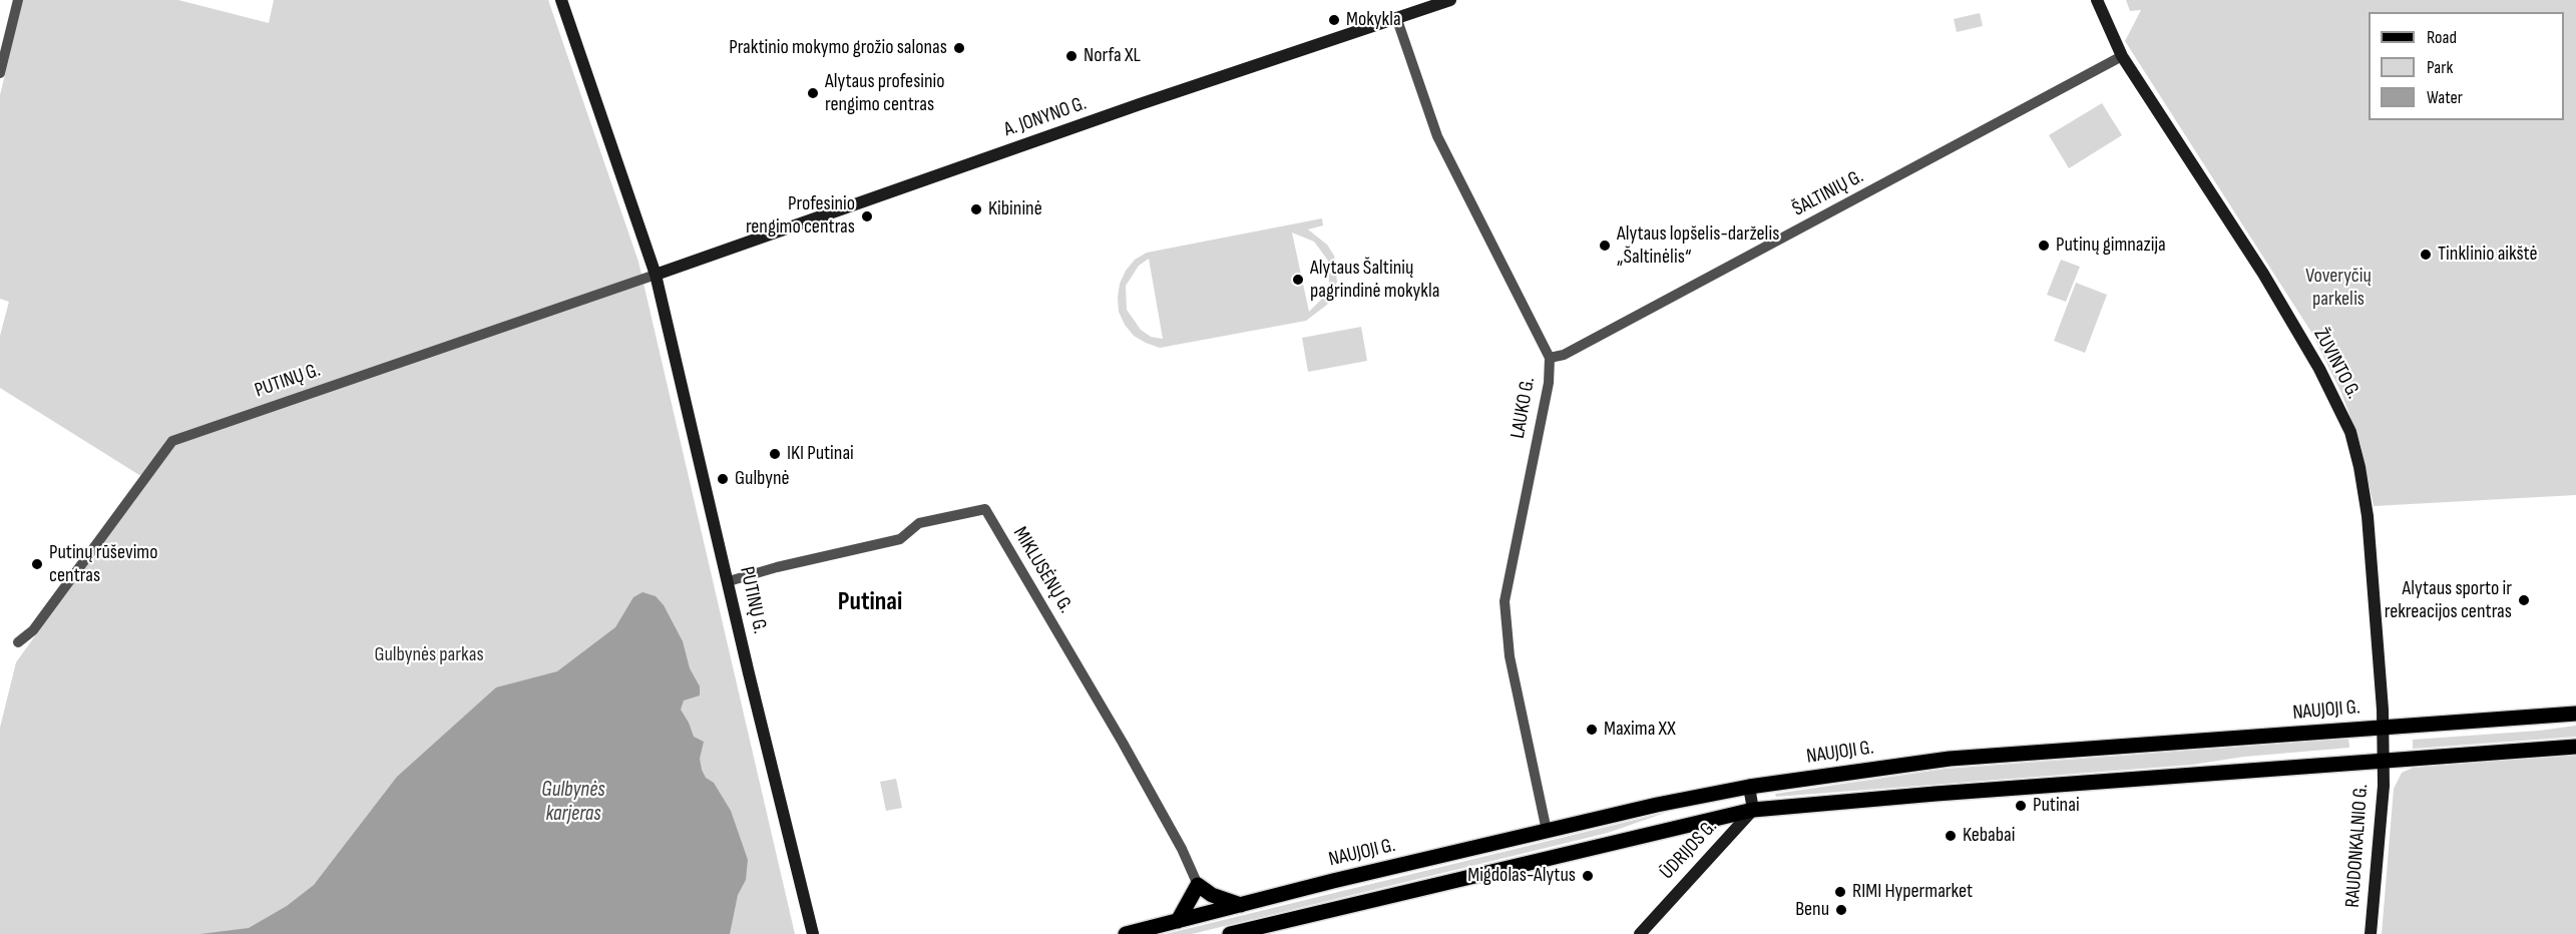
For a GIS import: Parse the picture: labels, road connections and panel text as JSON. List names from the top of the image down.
{
  "streets": {
    "main road": ["NAUJOJI G."],
    "street": [
      "A. JONYNO G.",
      "ŠALTINIŲ G.",
      "ŽUVINTO G.",
      "PUTINŲ G.",
      "LAUKO G.",
      "MIKLUSĖNŲ G.",
      "RAUDONKALNIO G.",
      "ŪDRIJOS G."
    ]
  },
  "crossings": [
    ["A. JONYNO G.", "PUTINŲ G."],
    ["A. JONYNO G.", "LAUKO G."],
    ["ŠALTINIŲ G.", "ŽUVINTO G."],
    ["ŠALTINIŲ G.", "LAUKO G."],
    ["ŽUVINTO G.", "NAUJOJI G."],
    ["ŽUVINTO G.", "RAUDONKALNIO G."],
    ["PUTINŲ G.", "MIKLUSĖNŲ G."],
    ["LAUKO G.", "NAUJOJI G."]
  ],
  "districts": ["Putinai"],
  "water": ["Gulbynės karjeras"],
  "parks": ["Voveryčių parkelis", "Gulbynės parkas"],
  "places": [
    "Mokykla",
    "Praktinio mokymo grožio salonas",
    "Norfa XL",
    "Alytaus profesinio rengimo centras",
    "Kibininė",
    "Profesinio rengimo centras",
    "Alytaus lopšelis-darželis „Šaltinėlis“",
    "Putinų gimnazija",
    "Tinklinio aikštė",
    "Alytaus Šaltinių pagrindinė mokykla",
    "IKI Putinai",
    "Gulbynė",
    "Putinų rūševimo centras",
    "Alytaus sporto ir rekreacijos centras",
    "Maxima XX",
    "Putinai",
    "Kebabai",
    "Migdolas-Alytus",
    "RIMI Hypermarket",
    "Benu"
  ],
  "legend": ["Road", "Park", "Water"]
}
